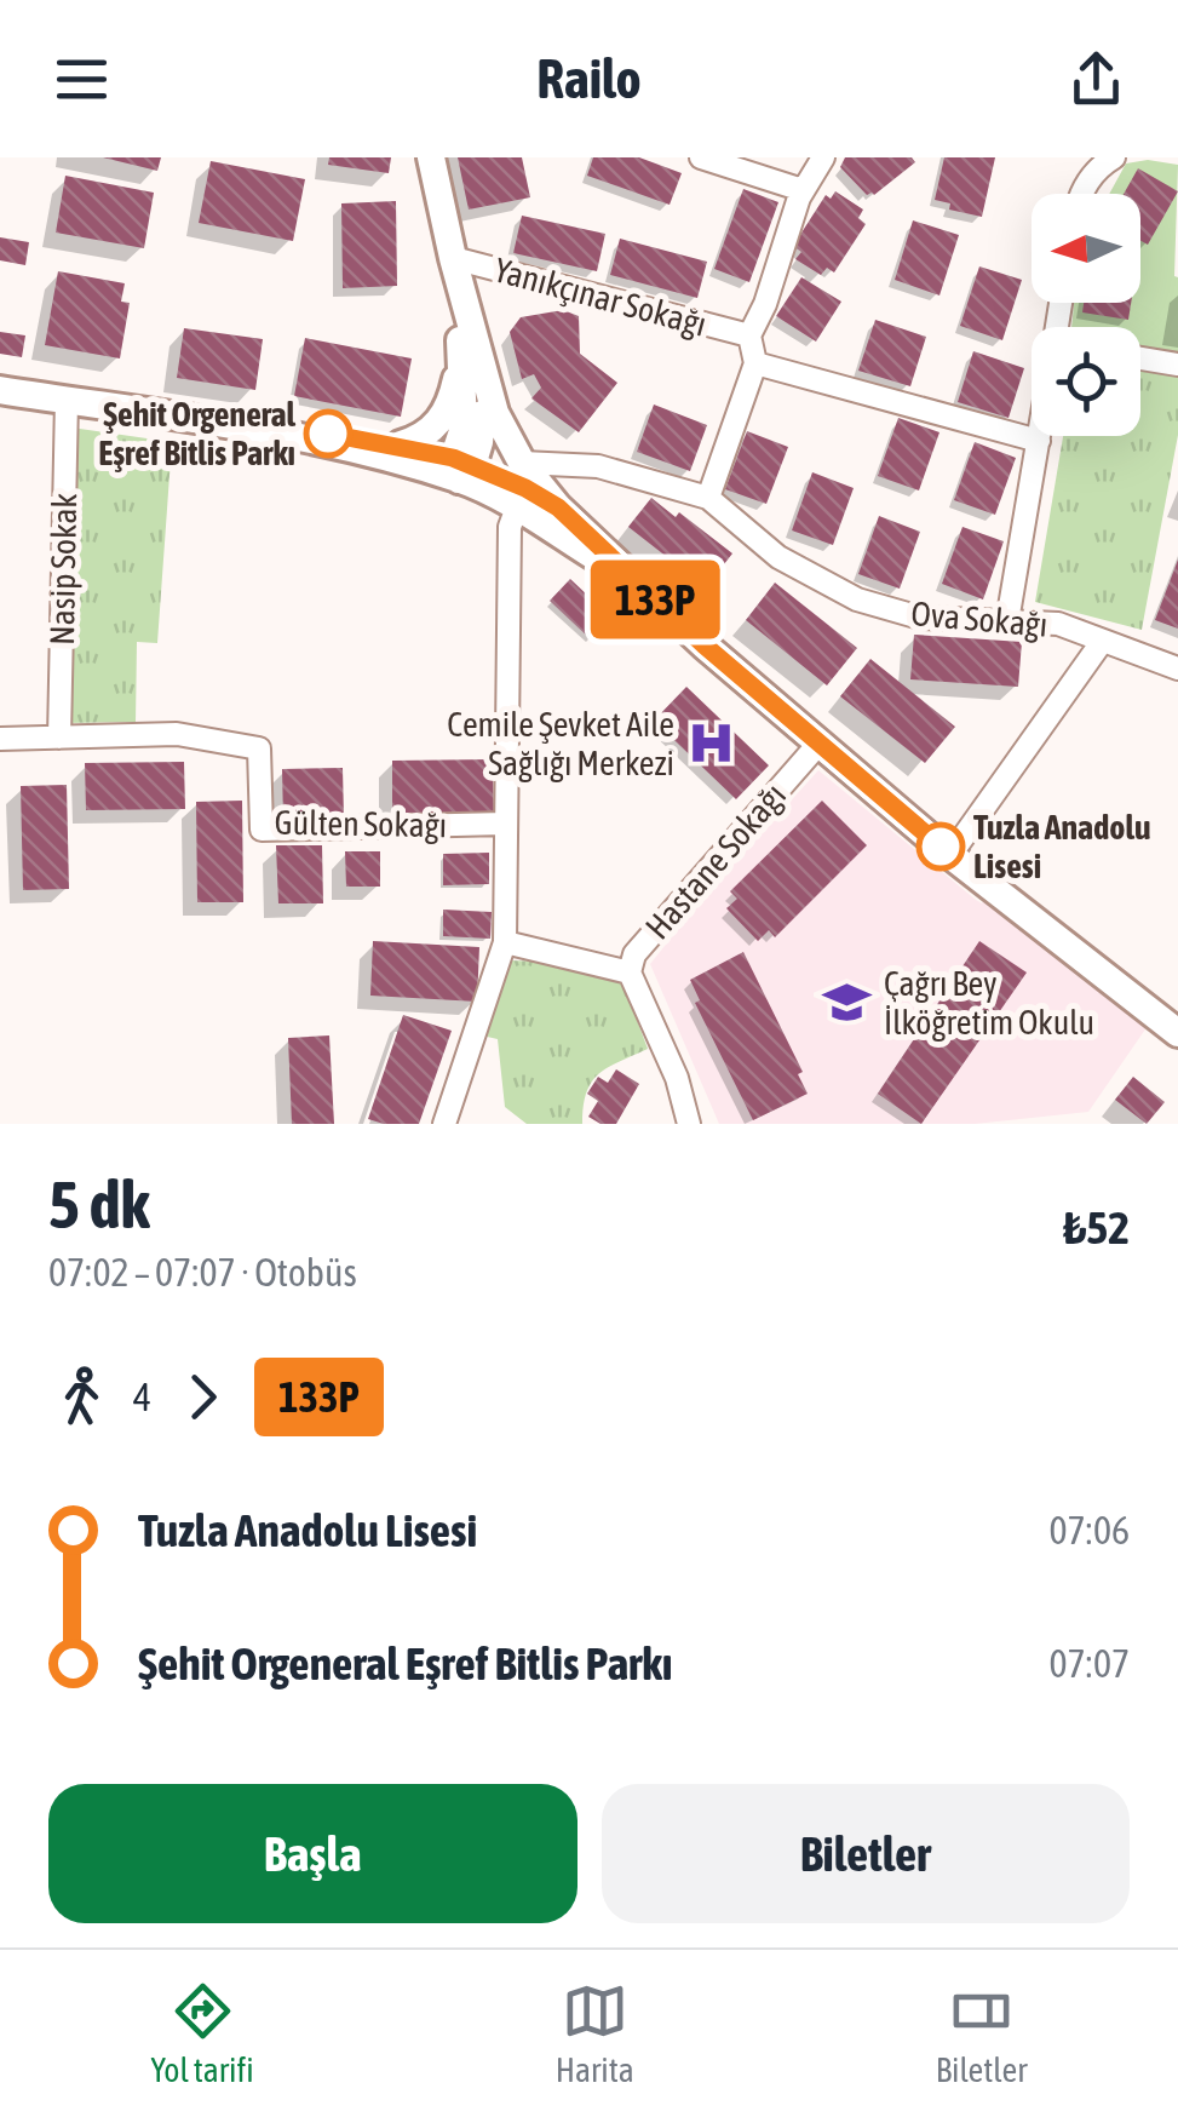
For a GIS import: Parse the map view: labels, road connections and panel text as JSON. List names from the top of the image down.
{
  "streets": {
    "street": [
      "Yanıkçınar Sokağı",
      "Nasip Sokak",
      "Ova Sokağı",
      "Gülten Sokağı",
      "Hastane Sokağı"
    ]
  },
  "crossings": [
    ["Nasip Sokak", "Gülten Sokağı"]
  ],
  "places": {
    "other": ["Şehit Orgeneral Eşref Bitlis Parkı", "Tuzla Anadolu Lisesi"],
    "hospital": ["Cemile Şevket Aile Sağlığı Merkezi"],
    "school or university": ["Çağrı Bey İlköğretim Okulu"]
  },
  "lines": ["bus line 133P"],
  "north": "left",
  "page": {
    "header": "Railo",
    "on_map": "133P",
    "heading": ["5 dk", "07:02 – 07:07 · Otobüs", "₺52"],
    "legs": ["4", "133P"],
    "list": [
      {
        "name": "Tuzla Anadolu Lisesi",
        "value": "07:06"
      },
      {
        "name": "Şehit Orgeneral Eşref Bitlis Parkı",
        "value": "07:07"
      }
    ],
    "buttons": ["Başla", "Biletler"],
    "tabs": ["Yol tarifi", "Harita", "Biletler"]
  }
}
